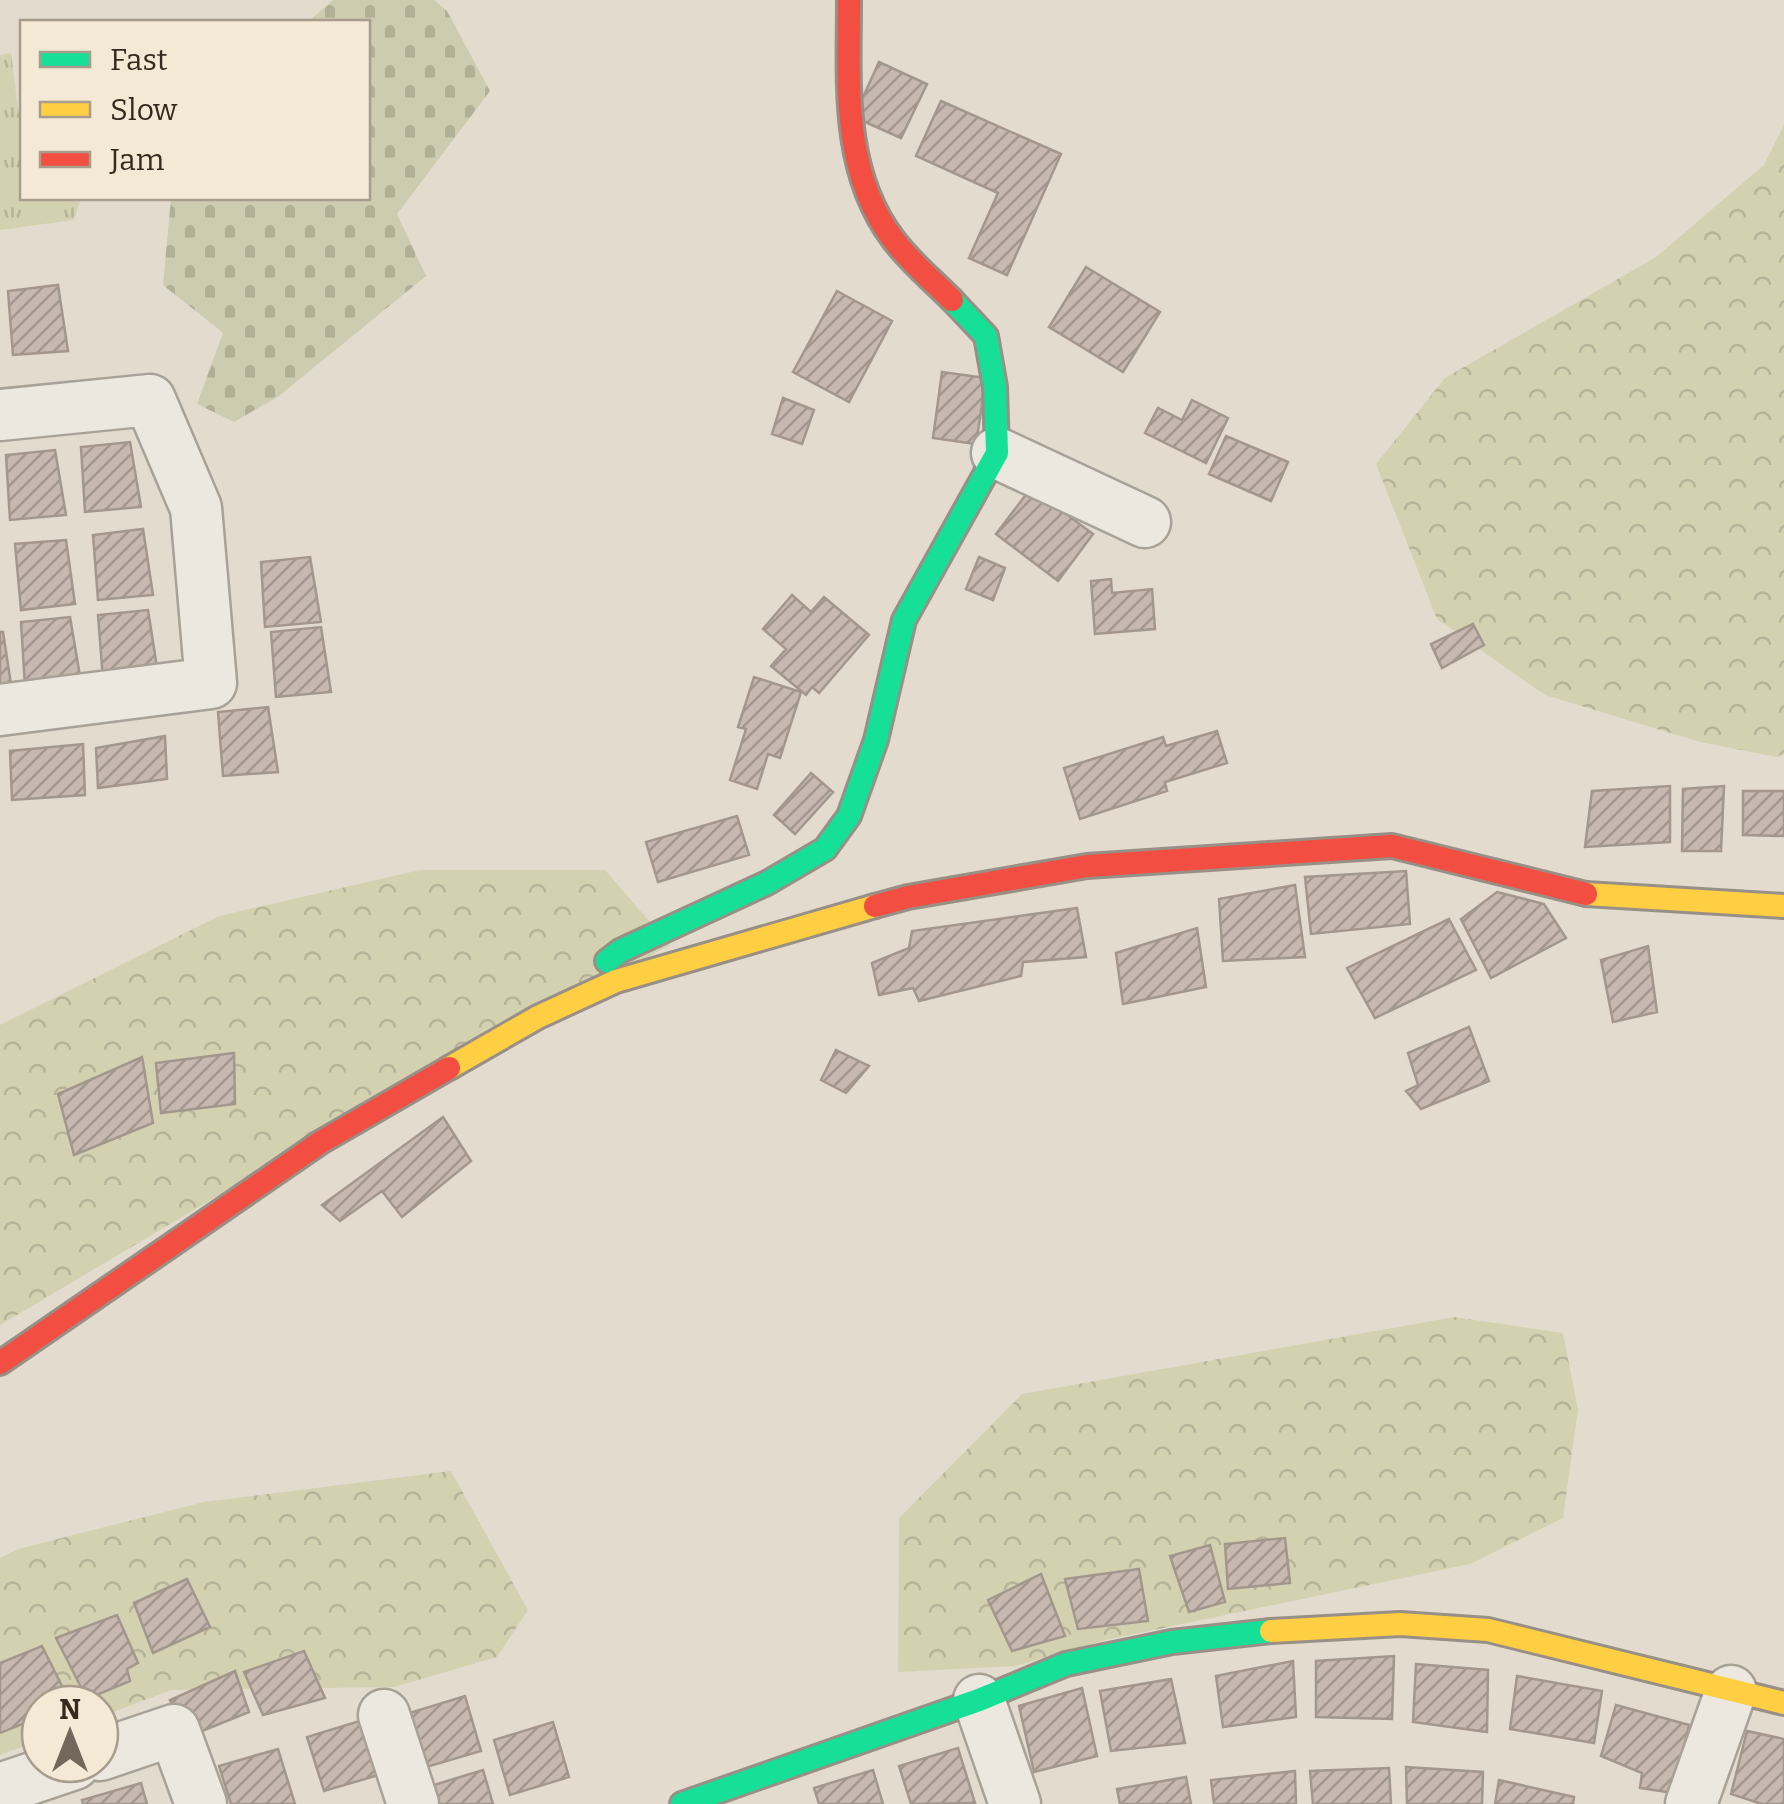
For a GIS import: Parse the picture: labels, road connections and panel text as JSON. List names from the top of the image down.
{
  "legend": ["Fast", "Slow", "Jam"],
  "north": "top"
}
